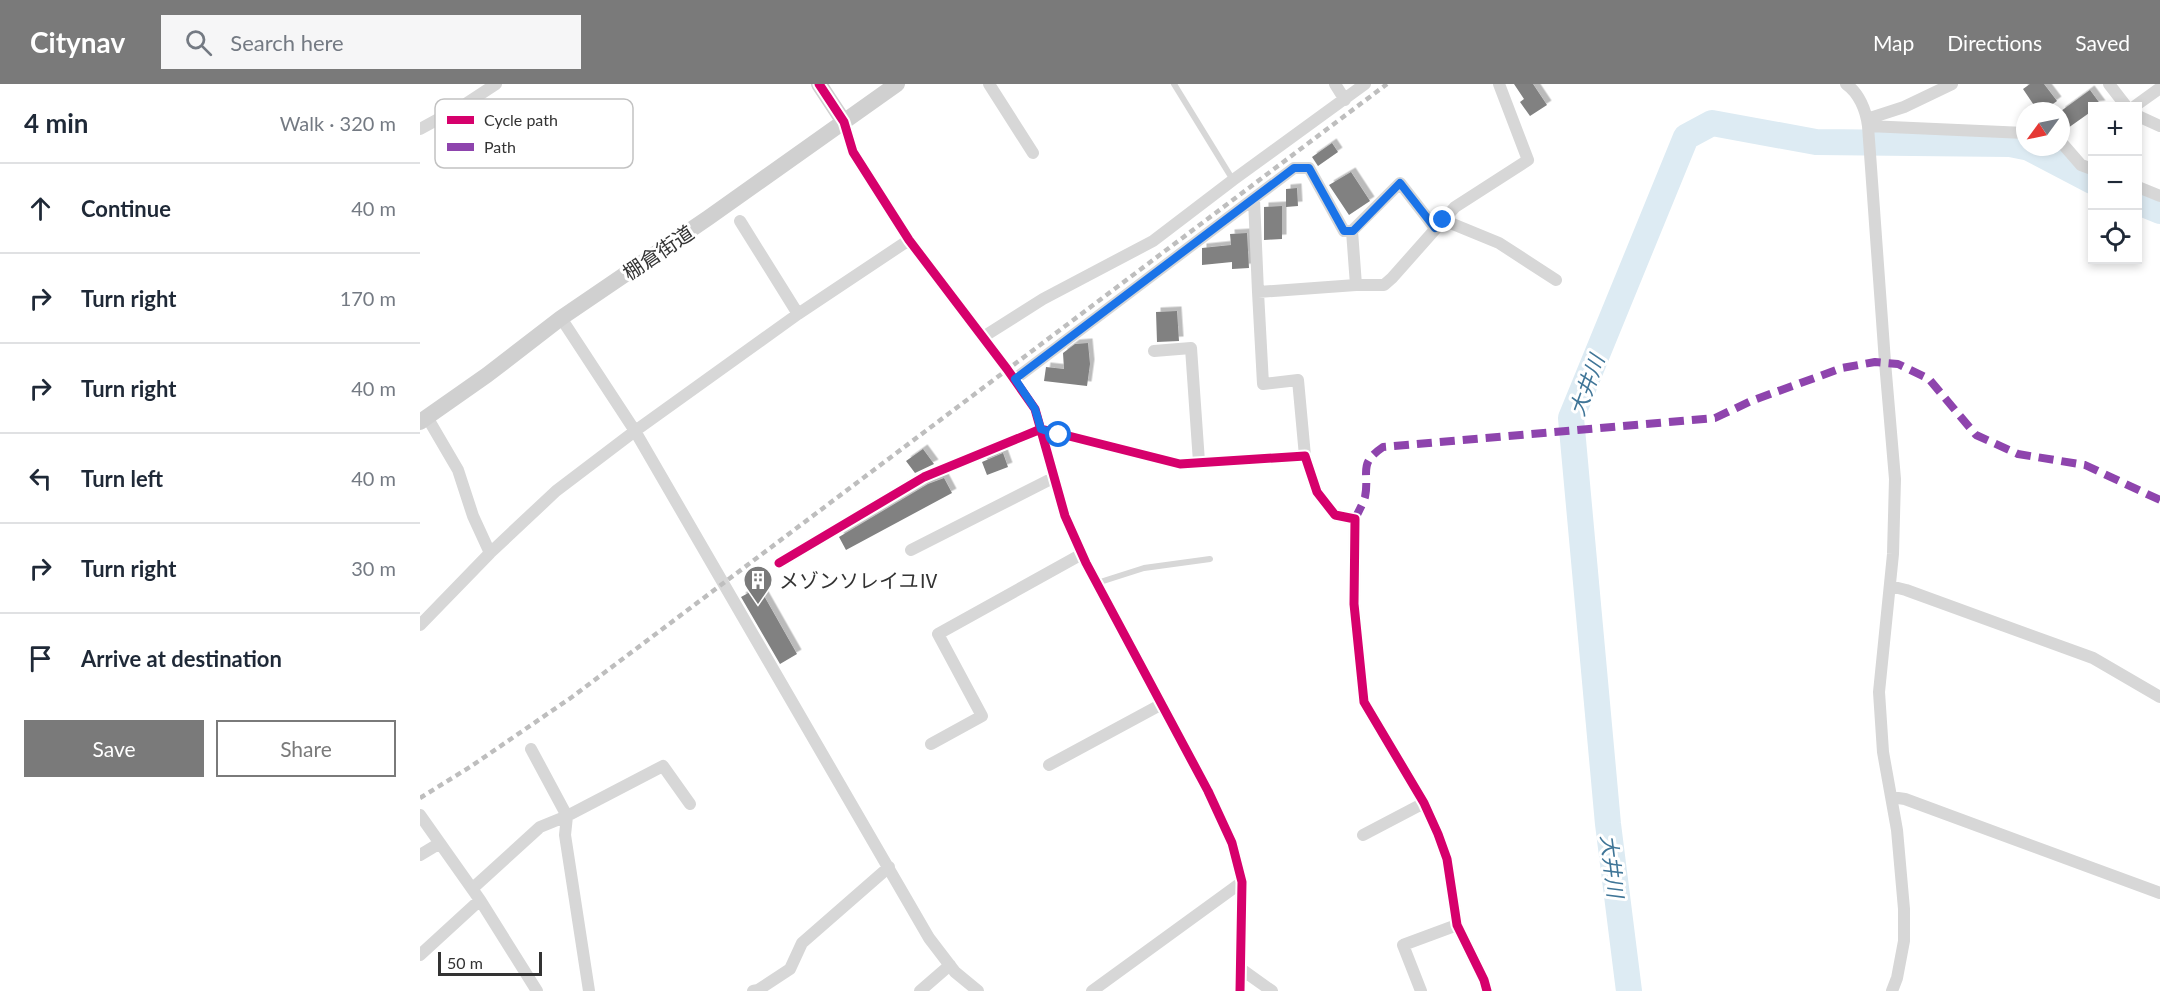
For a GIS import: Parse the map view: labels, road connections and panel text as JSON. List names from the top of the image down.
{
  "streets": {
    "street": ["棚倉街道"]
  },
  "water": ["大井川"],
  "places": {
    "building": ["メゾンソレイユⅣ"]
  },
  "legend": ["Cycle path", "Path"],
  "scale_bar": "50 m",
  "north": "bottom left",
  "page": {
    "header": "Citynav",
    "search": "Search here",
    "nav": ["Map", "Directions", "Saved"],
    "heading": ["4 min", "Walk · 320 m"],
    "map_buttons": ["+", "−"],
    "list": [
      ["Continue", "40 m"],
      ["Turn right", "170 m"],
      ["Turn right", "40 m"],
      ["Turn left", "40 m"],
      ["Turn right", "30 m"],
      "Arrive at destination"
    ],
    "buttons": ["Save", "Share"],
    "scale": "50 m"
  }
}
